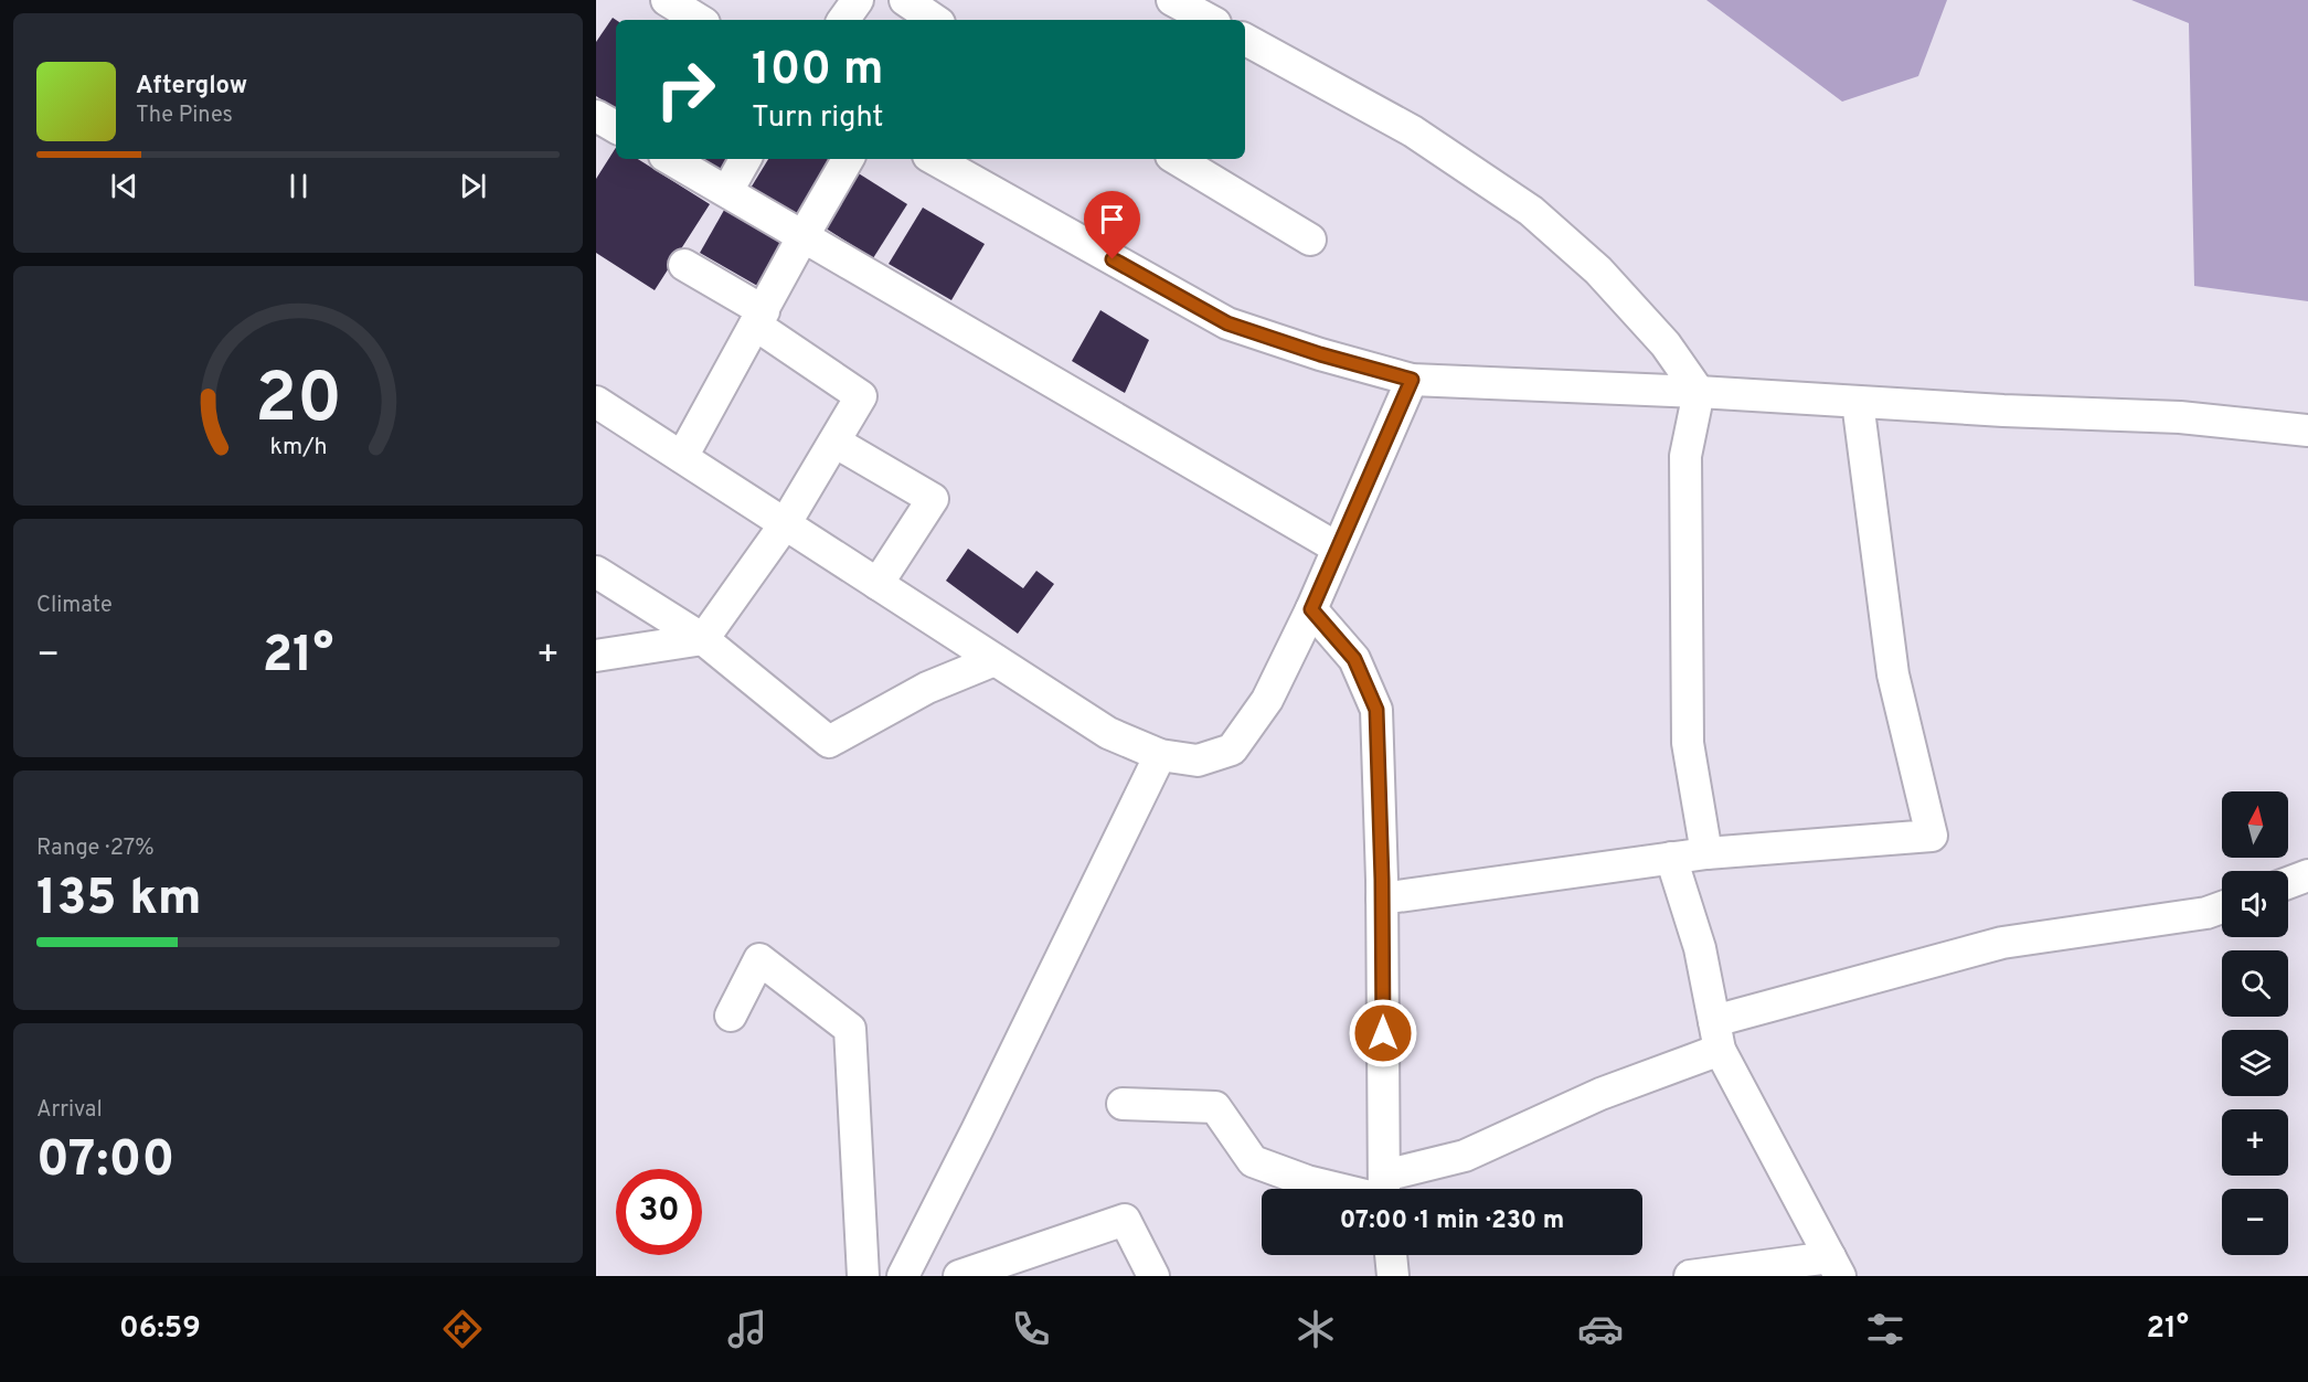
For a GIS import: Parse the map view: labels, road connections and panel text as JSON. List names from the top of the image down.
{
  "north": "top",
  "page": {
    "turn": ["100 m", "Turn right"],
    "song": ["Afterglow", "The Pines"],
    "tile": [
      "Climate",
      ["Range · 27%", "135 km"],
      ["Arrival", "07:00"]
    ],
    "heat": ["−", "21°", "+"],
    "map_buttons": ["+", "−"],
    "limit": "30",
    "trip": "07:00 · 1 min · 230 m",
    "tabs": ["06:59", "21°"],
    "gauge": ["20", "km/h"]
  }
}
